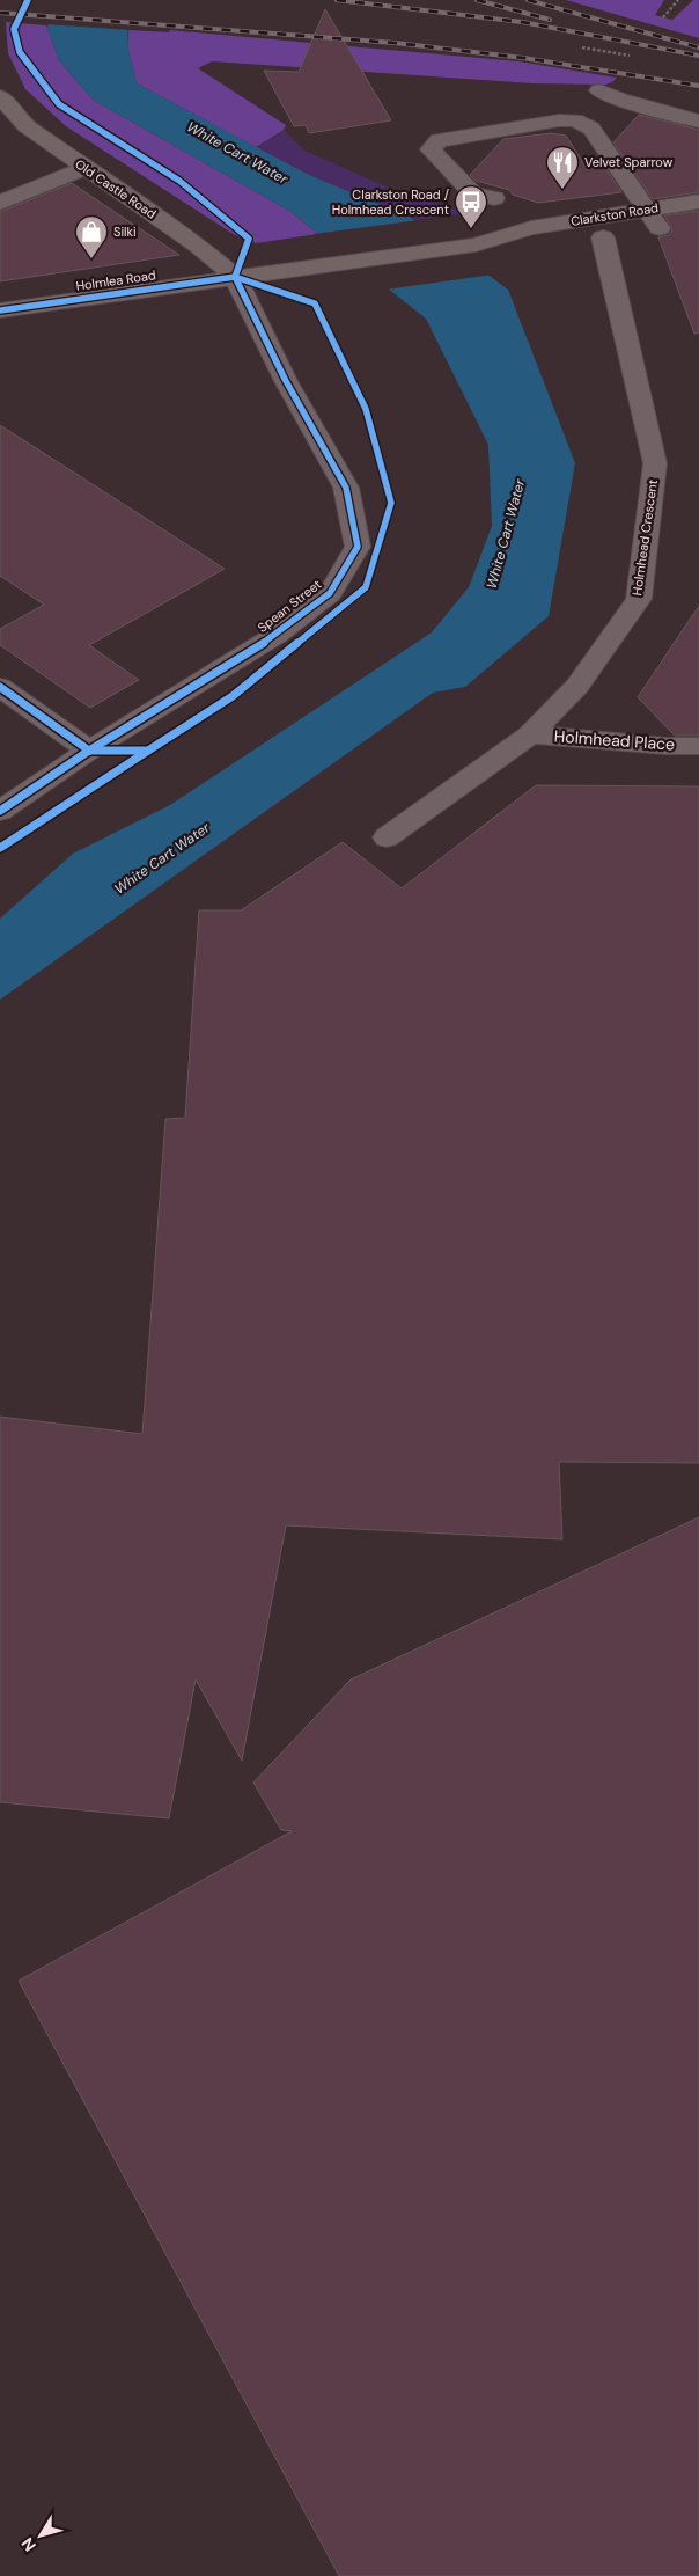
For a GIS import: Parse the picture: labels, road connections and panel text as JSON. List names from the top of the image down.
{
  "streets": {
    "main road": ["Old Castle Road", "Clarkston Road", "Holmlea Road"],
    "street": ["Holmhead Crescent", "Spean Street", "Holmhead Place"]
  },
  "crossings": [
    ["Old Castle Road", "Holmlea Road"],
    ["Old Castle Road", "Spean Street"],
    ["Clarkston Road", "Holmlea Road"],
    ["Clarkston Road", "Holmhead Crescent"],
    ["Holmlea Road", "Spean Street"],
    ["Holmhead Crescent", "Holmhead Place"]
  ],
  "water": ["White Cart Water"],
  "places": {
    "restaurant": ["Velvet Sparrow"],
    "bus stop": ["Clarkston Road / Holmhead Crescent"],
    "shop": ["Silki"]
  },
  "north": "bottom left"
}
